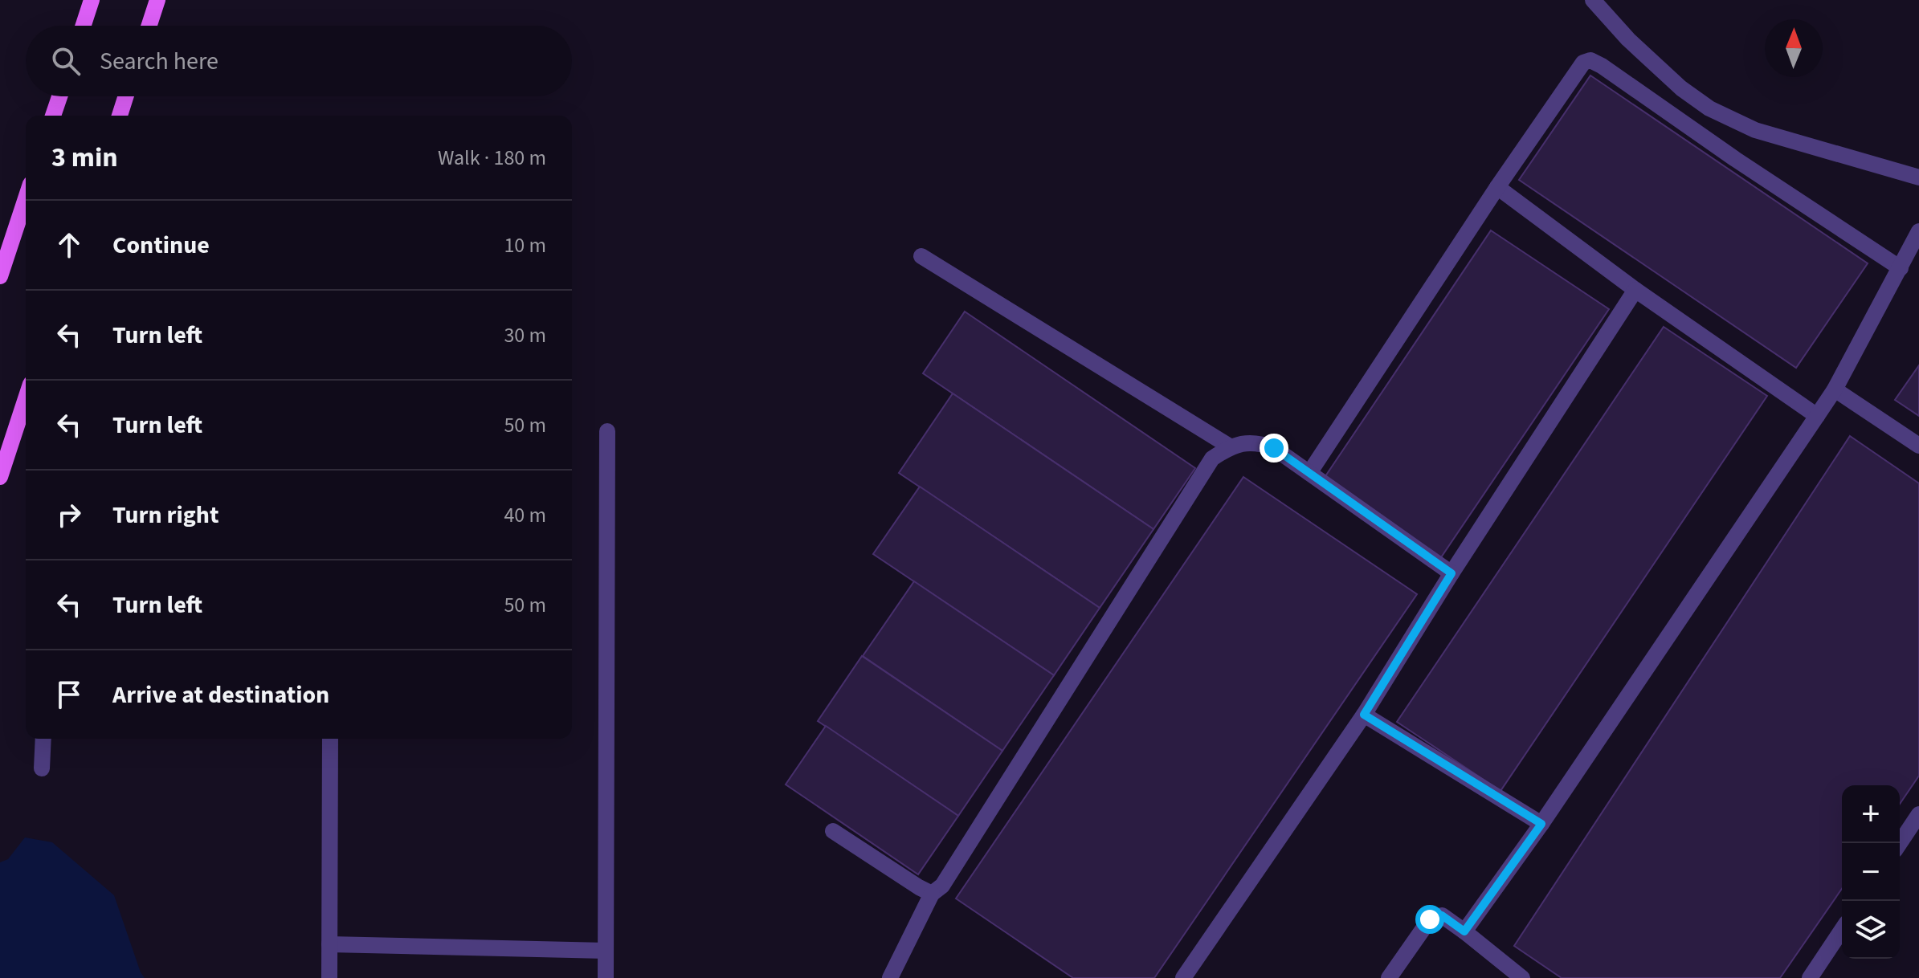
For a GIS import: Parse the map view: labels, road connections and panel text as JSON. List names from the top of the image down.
{
  "north": "top",
  "page": {
    "search": "Search here",
    "heading": ["3 min", "Walk · 180 m"],
    "list": [
      ["Continue", "10 m"],
      ["Turn left", "30 m"],
      ["Turn left", "50 m"],
      ["Turn right", "40 m"],
      ["Turn left", "50 m"],
      "Arrive at destination"
    ],
    "map_buttons": ["+", "−"]
  }
}
